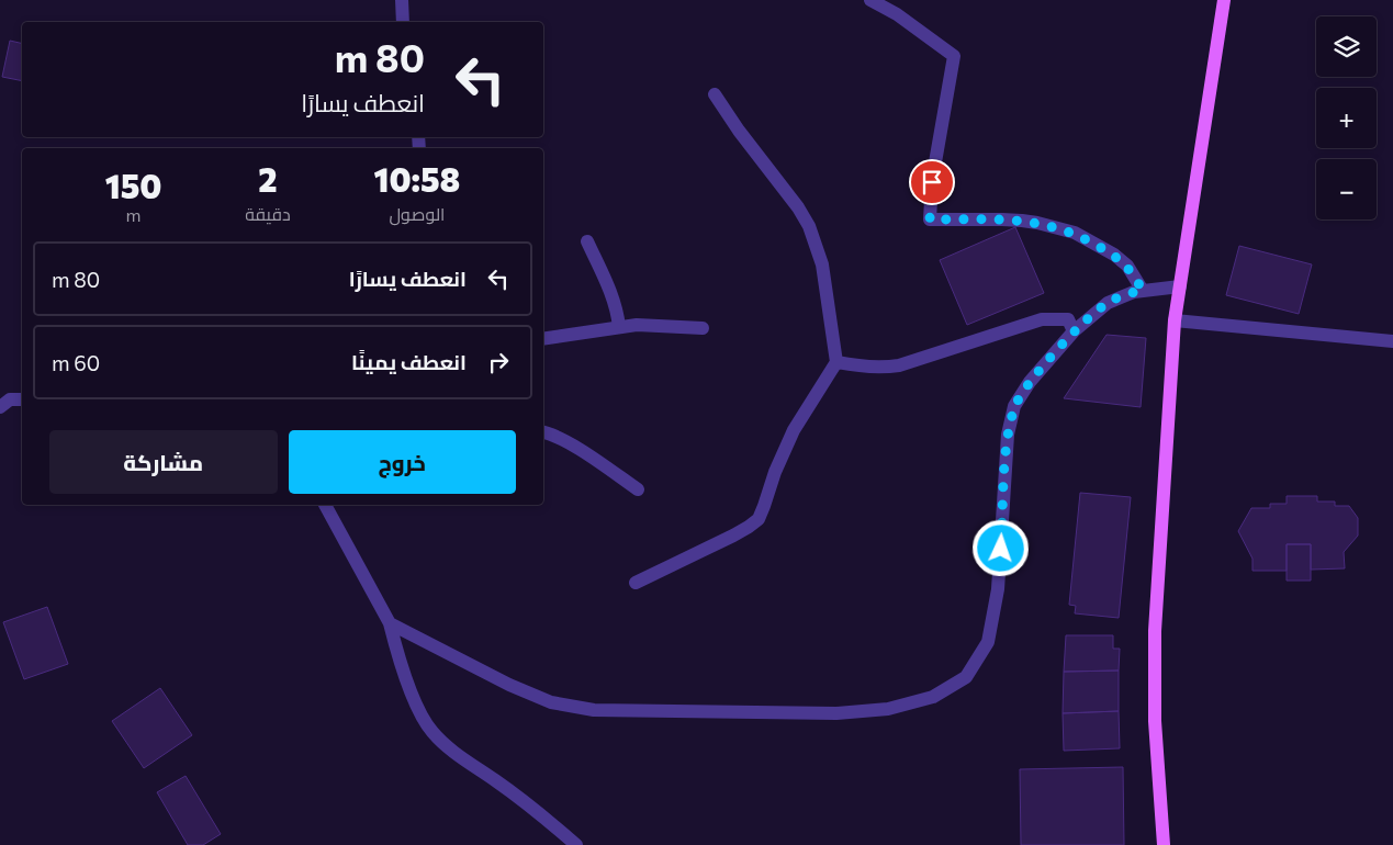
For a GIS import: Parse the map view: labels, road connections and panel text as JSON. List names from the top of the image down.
{
  "page": {
    "map_buttons": ["+", "−"],
    "turn": ["80 m", "انعطف يسارًا"],
    "eta": [
      "10:58",
      "الوصول",
      "2",
      "دقيقة",
      "150",
      "m"
    ],
    "list": [
      {
        "name": "انعطف يسارًا",
        "value": "80 m"
      },
      {
        "name": "انعطف يمينًا",
        "value": "60 m"
      }
    ],
    "buttons": ["خروج", "مشاركة"]
  }
}
